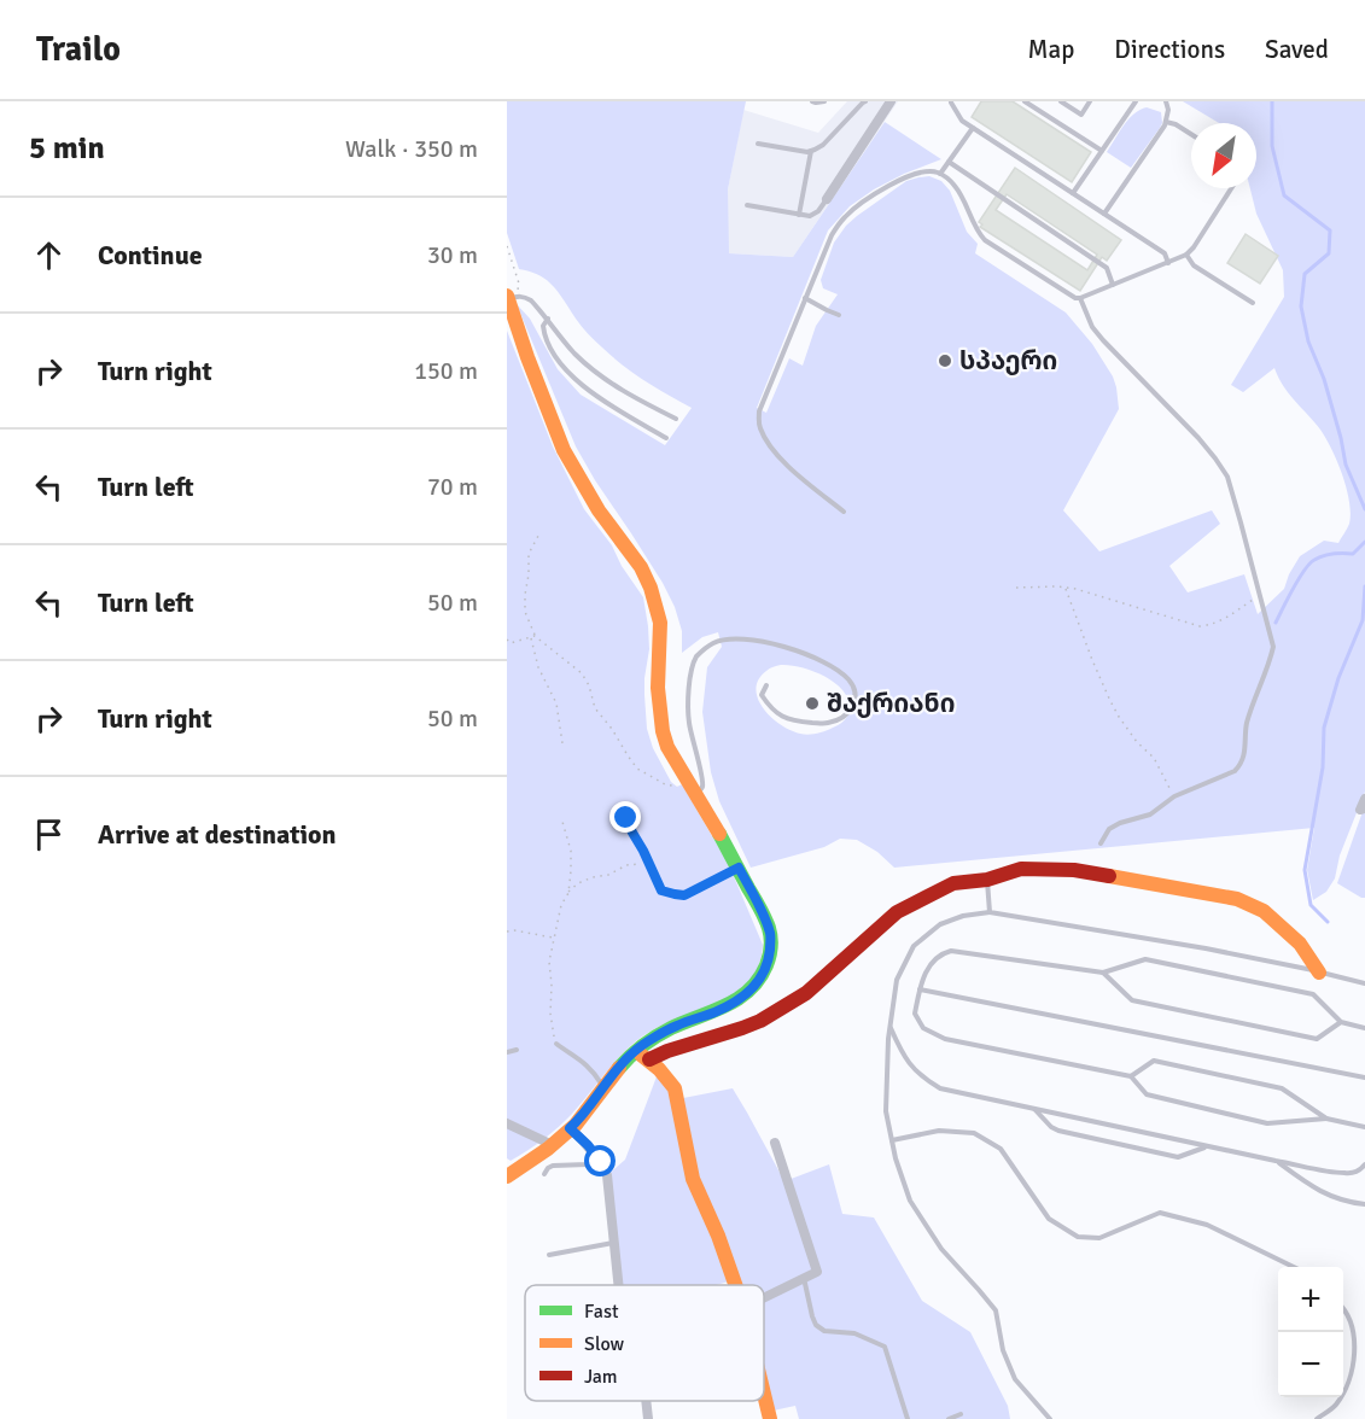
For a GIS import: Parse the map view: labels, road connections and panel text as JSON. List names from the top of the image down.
{
  "places": ["სპაერი", "შაქრიანი"],
  "legend": ["Fast", "Slow", "Jam"],
  "north": "bottom left",
  "page": {
    "header": "Trailo",
    "nav": ["Map", "Directions", "Saved"],
    "heading": ["5 min", "Walk · 350 m"],
    "list": [
      ["Continue", "30 m"],
      ["Turn right", "150 m"],
      ["Turn left", "70 m"],
      ["Turn left", "50 m"],
      ["Turn right", "50 m"],
      "Arrive at destination"
    ],
    "map_buttons": ["+", "−"]
  }
}
